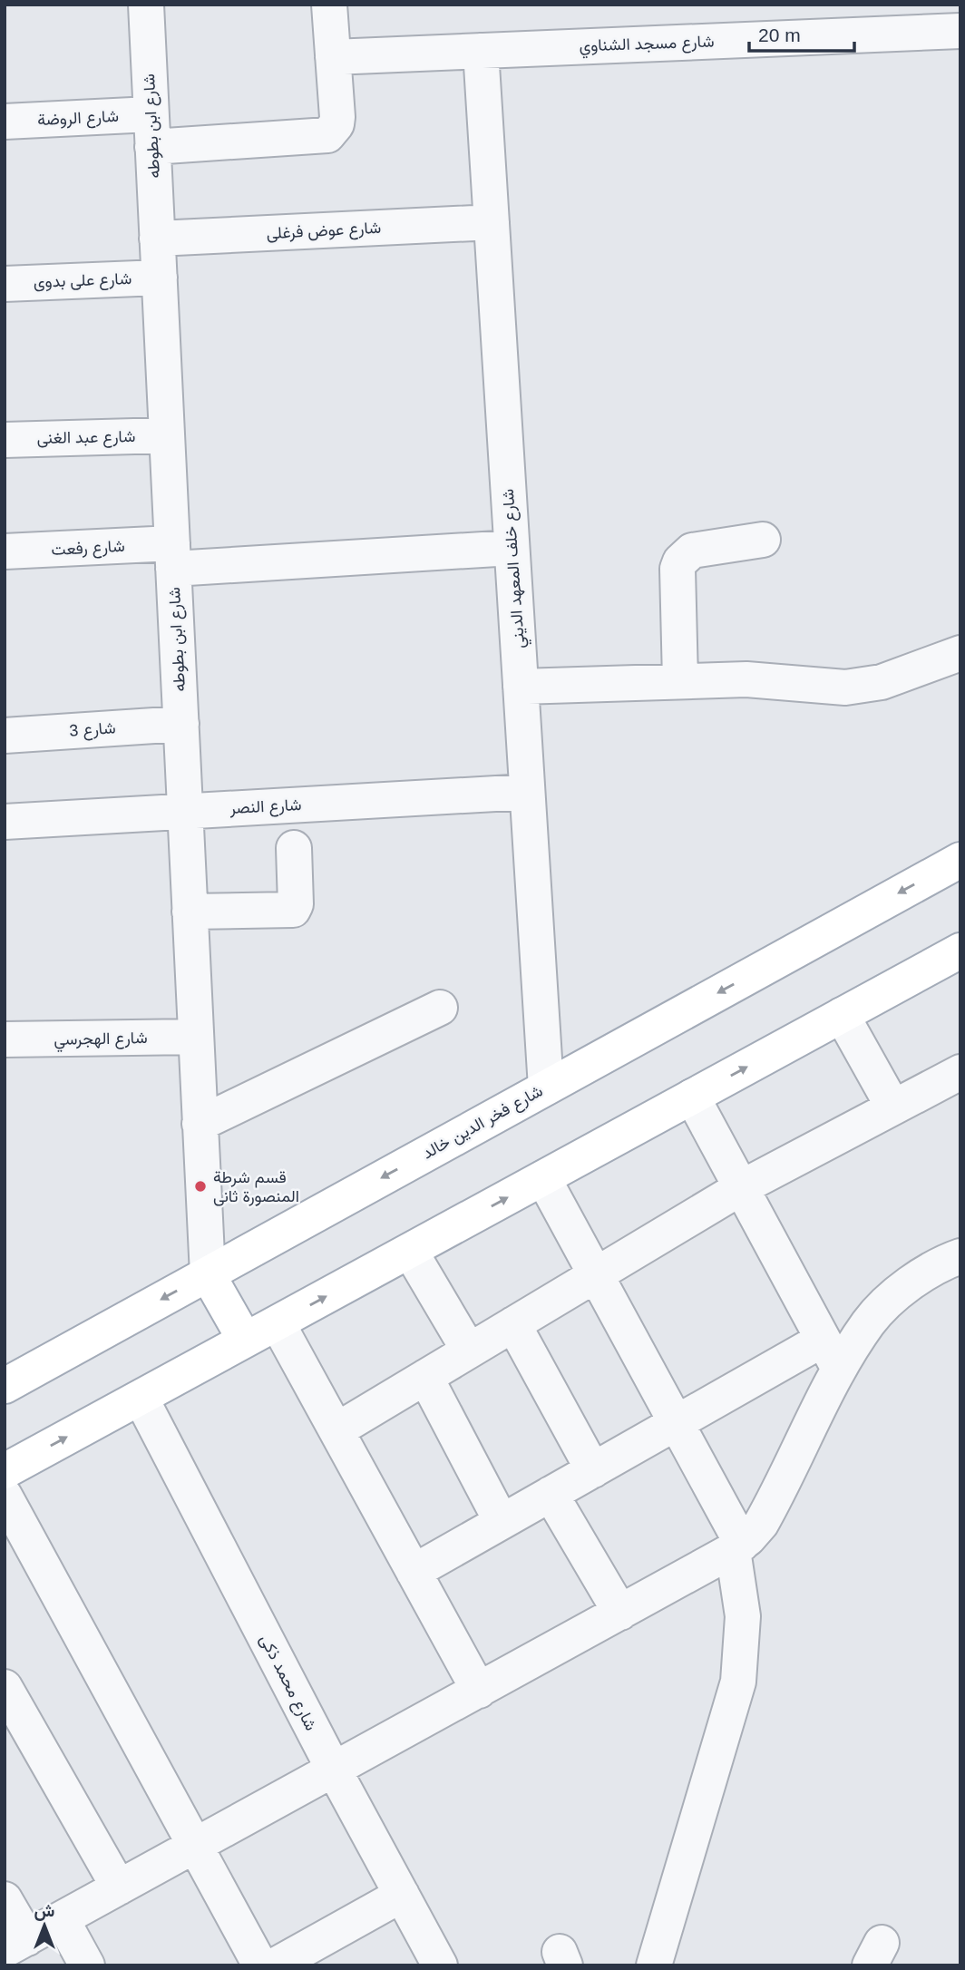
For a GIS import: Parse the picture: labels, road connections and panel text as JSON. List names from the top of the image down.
{
  "streets": {
    "main road": ["شارع فخر الدين خالد"],
    "street": [
      "شارع مسجد الشناوي",
      "شارع الروضة",
      "شارع ابن بطوطه",
      "شارع عوض فرغلى",
      "شارع على بدوى",
      "شارع عبد الغنى",
      "شارع رفعت",
      "شارع خلف المعهد الديني",
      "شارع 3",
      "شارع النصر",
      "شارع الهجرسي",
      "شارع محمد ذكى"
    ]
  },
  "crossings": [
    ["شارع مسجد الشناوي", "شارع الروضة"],
    ["شارع مسجد الشناوي", "شارع خلف المعهد الديني"],
    ["شارع الروضة", "شارع ابن بطوطه"],
    ["شارع ابن بطوطه", "شارع عوض فرغلى"],
    ["شارع ابن بطوطه", "شارع على بدوى"],
    ["شارع ابن بطوطه", "شارع عبد الغنى"],
    ["شارع ابن بطوطه", "شارع رفعت"],
    ["شارع ابن بطوطه", "شارع 3"],
    ["شارع ابن بطوطه", "شارع النصر"],
    ["شارع ابن بطوطه", "شارع الهجرسي"],
    ["شارع ابن بطوطه", "شارع فخر الدين خالد"],
    ["شارع عوض فرغلى", "شارع خلف المعهد الديني"],
    ["شارع رفعت", "شارع خلف المعهد الديني"],
    ["شارع خلف المعهد الديني", "شارع النصر"],
    ["شارع خلف المعهد الديني", "شارع فخر الدين خالد"]
  ],
  "places": ["قسم شرطة المنصورة ثانى"],
  "scale_bar": "20 m",
  "north": "top"
}
